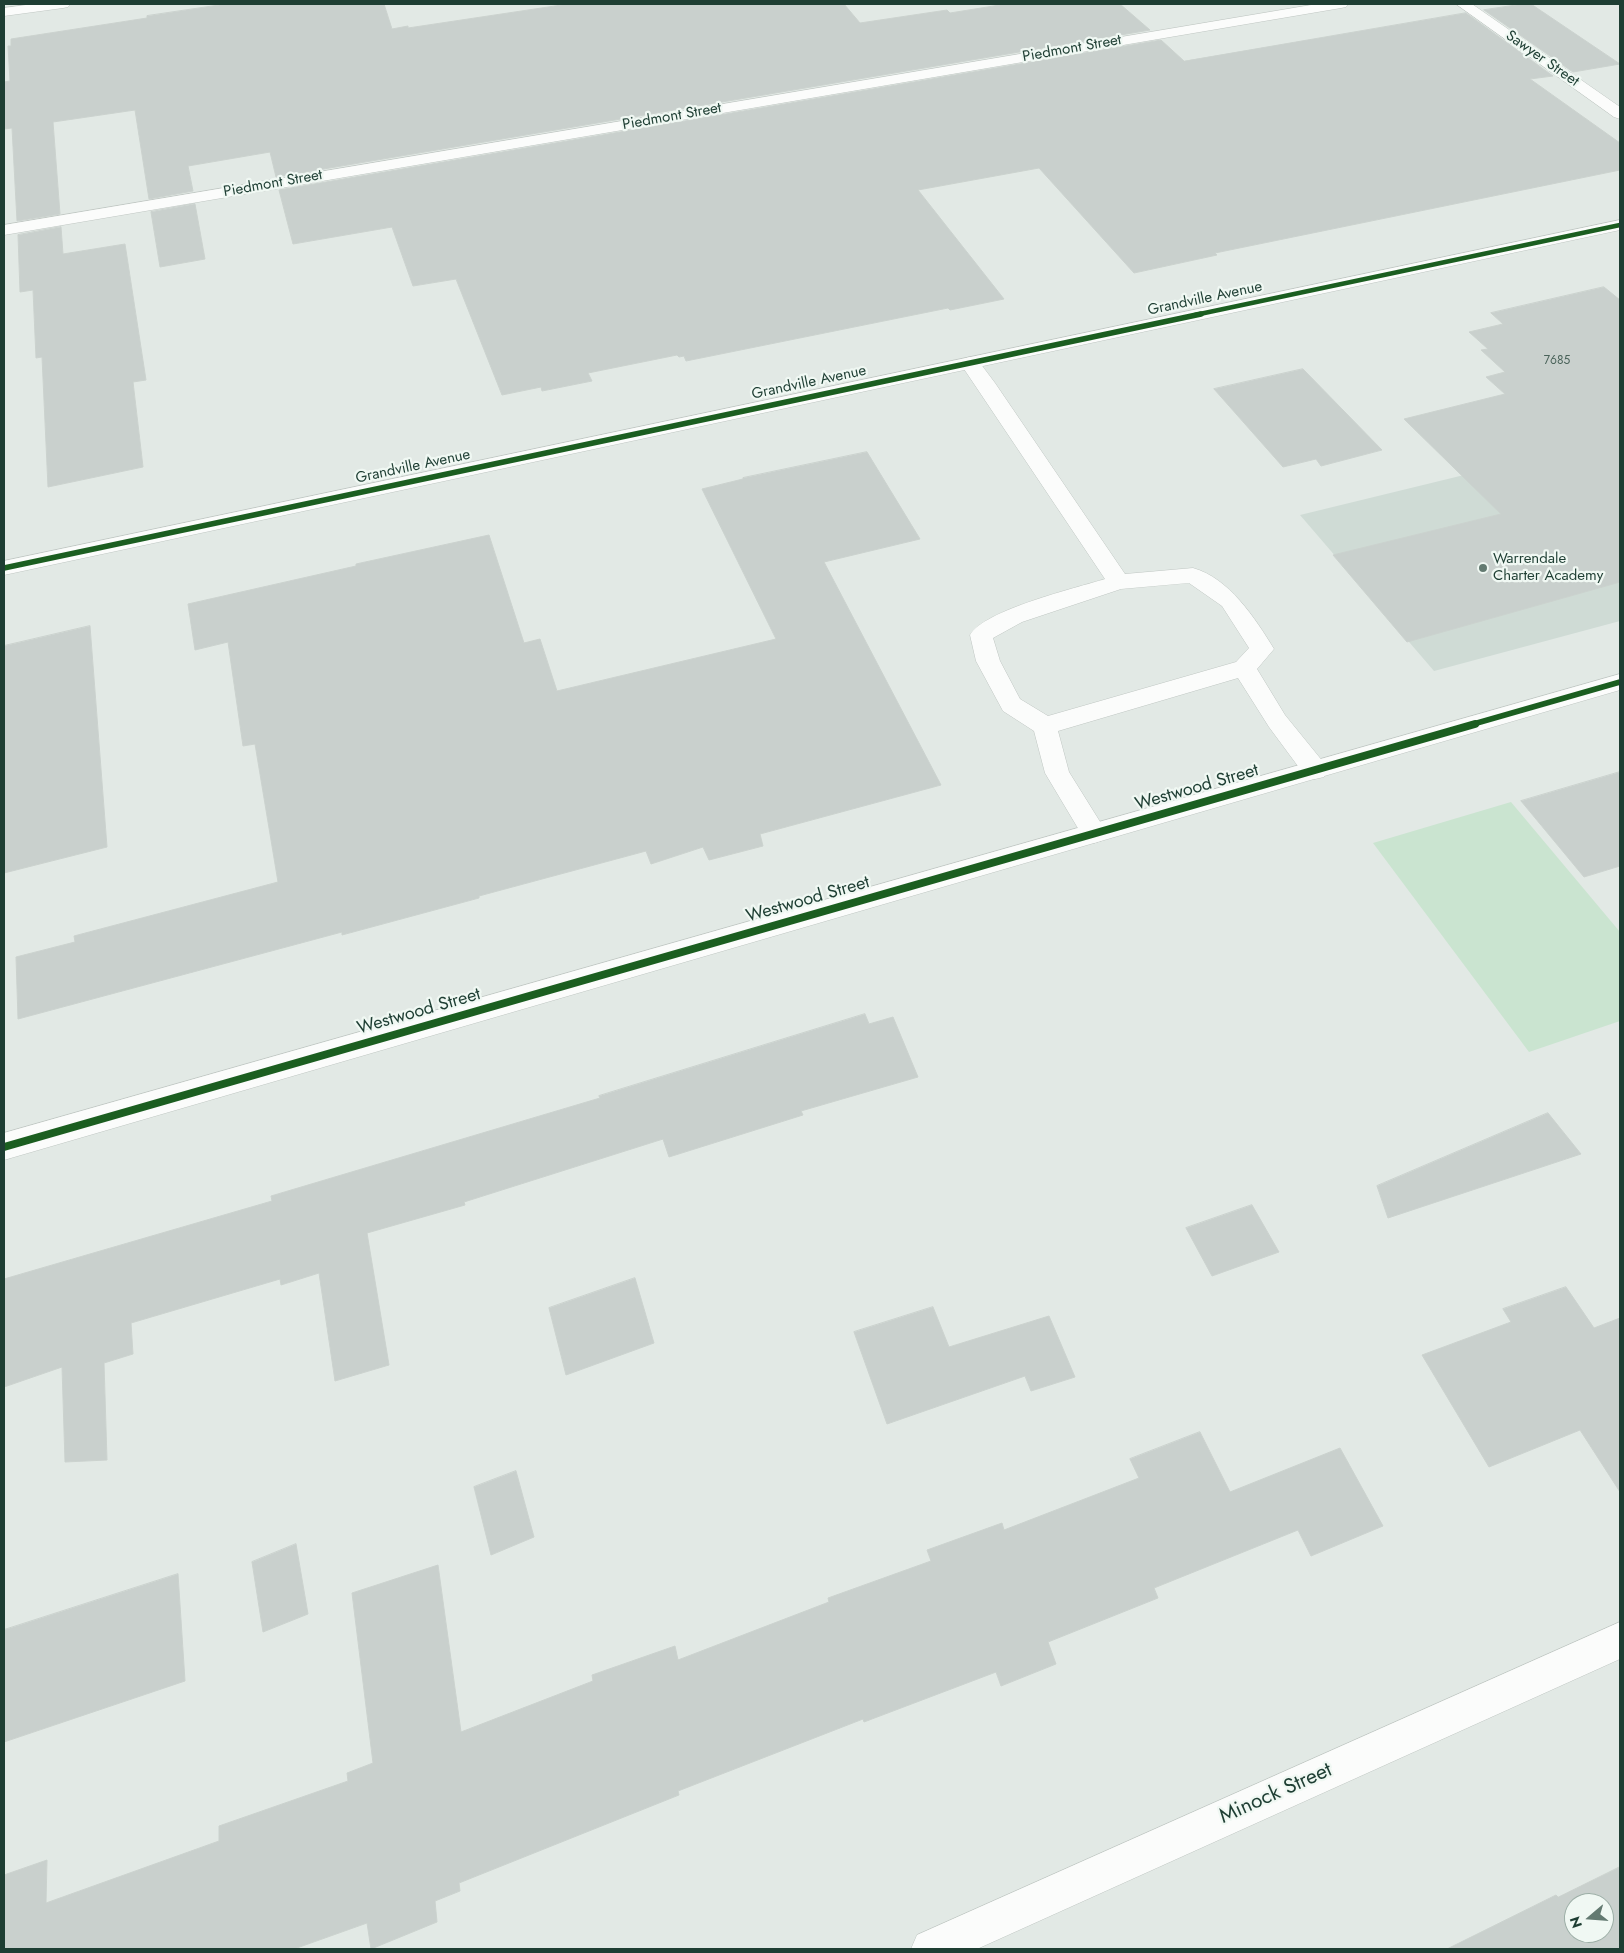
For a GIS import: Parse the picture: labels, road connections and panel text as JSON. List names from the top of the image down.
{
  "streets": {
    "street": [
      "Piedmont Street",
      "Sawyer Street",
      "Grandville Avenue",
      "Westwood Street",
      "Minock Street"
    ]
  },
  "places": ["Warrendale Charter Academy"],
  "house_numbers": ["7685"],
  "north": "left"
}
